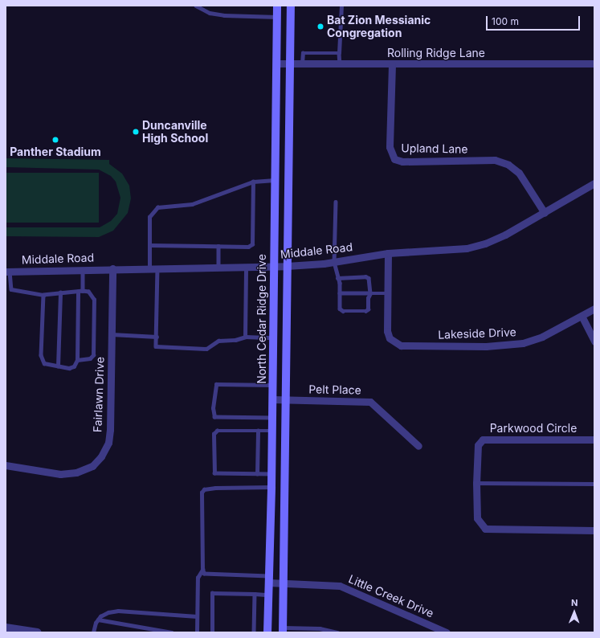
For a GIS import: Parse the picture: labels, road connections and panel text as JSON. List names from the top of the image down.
{
  "streets": {
    "main road": ["North Cedar Ridge Drive"],
    "street": [
      "Rolling Ridge Lane",
      "Upland Lane",
      "Middale Road",
      "Lakeside Drive",
      "Pelt Place",
      "Fairlawn Drive",
      "Parkwood Circle",
      "Little Creek Drive"
    ]
  },
  "crossings": [
    ["Rolling Ridge Lane", "Upland Lane"],
    ["Rolling Ridge Lane", "North Cedar Ridge Drive"],
    ["Upland Lane", "Middale Road"],
    ["Middale Road", "North Cedar Ridge Drive"],
    ["Middale Road", "Lakeside Drive"],
    ["Middale Road", "Fairlawn Drive"],
    ["North Cedar Ridge Drive", "Pelt Place"],
    ["North Cedar Ridge Drive", "Little Creek Drive"]
  ],
  "places": ["Bat Zion Messianic Congregation", "Duncanville High School", "Panther Stadium"],
  "scale_bar": "100 m",
  "north": "top"
}
